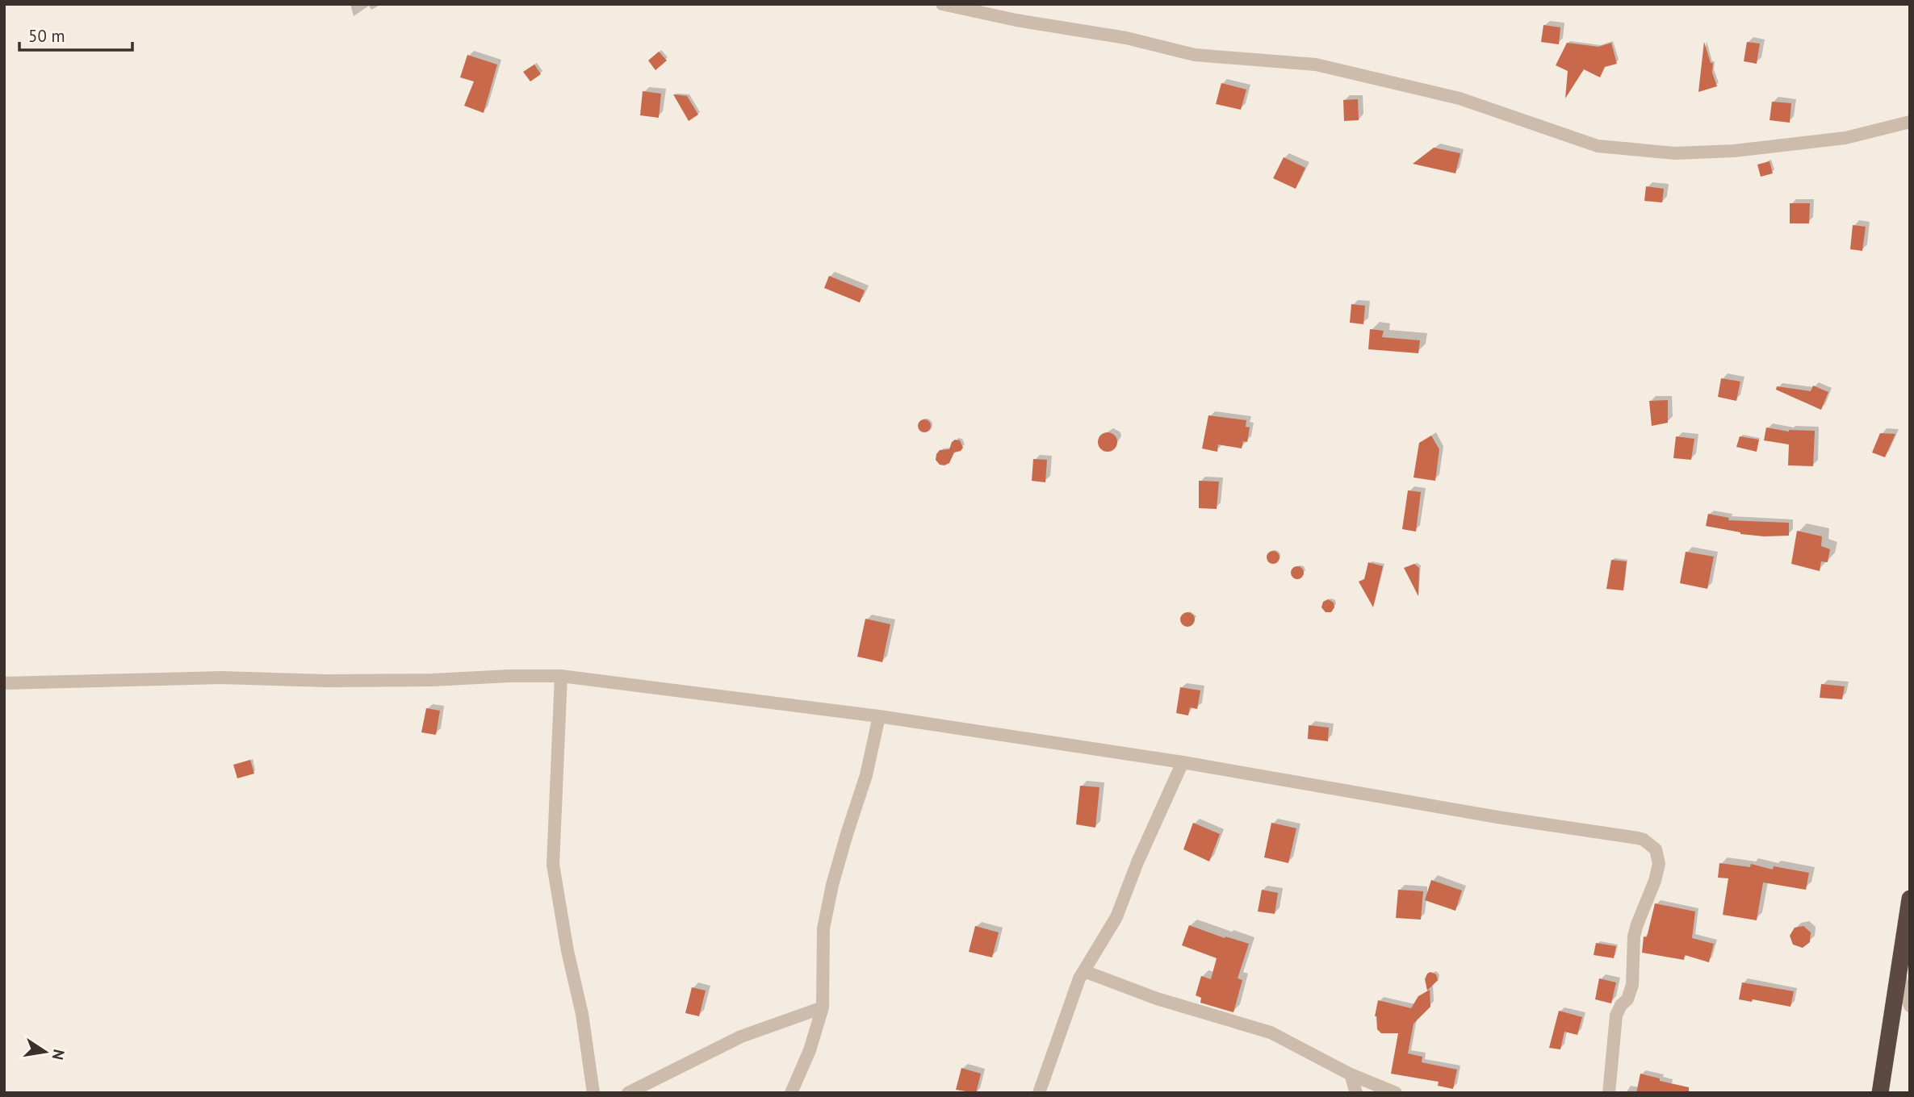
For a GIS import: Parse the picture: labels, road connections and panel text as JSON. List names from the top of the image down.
{
  "scale_bar": "50 m",
  "north": "right"
}
